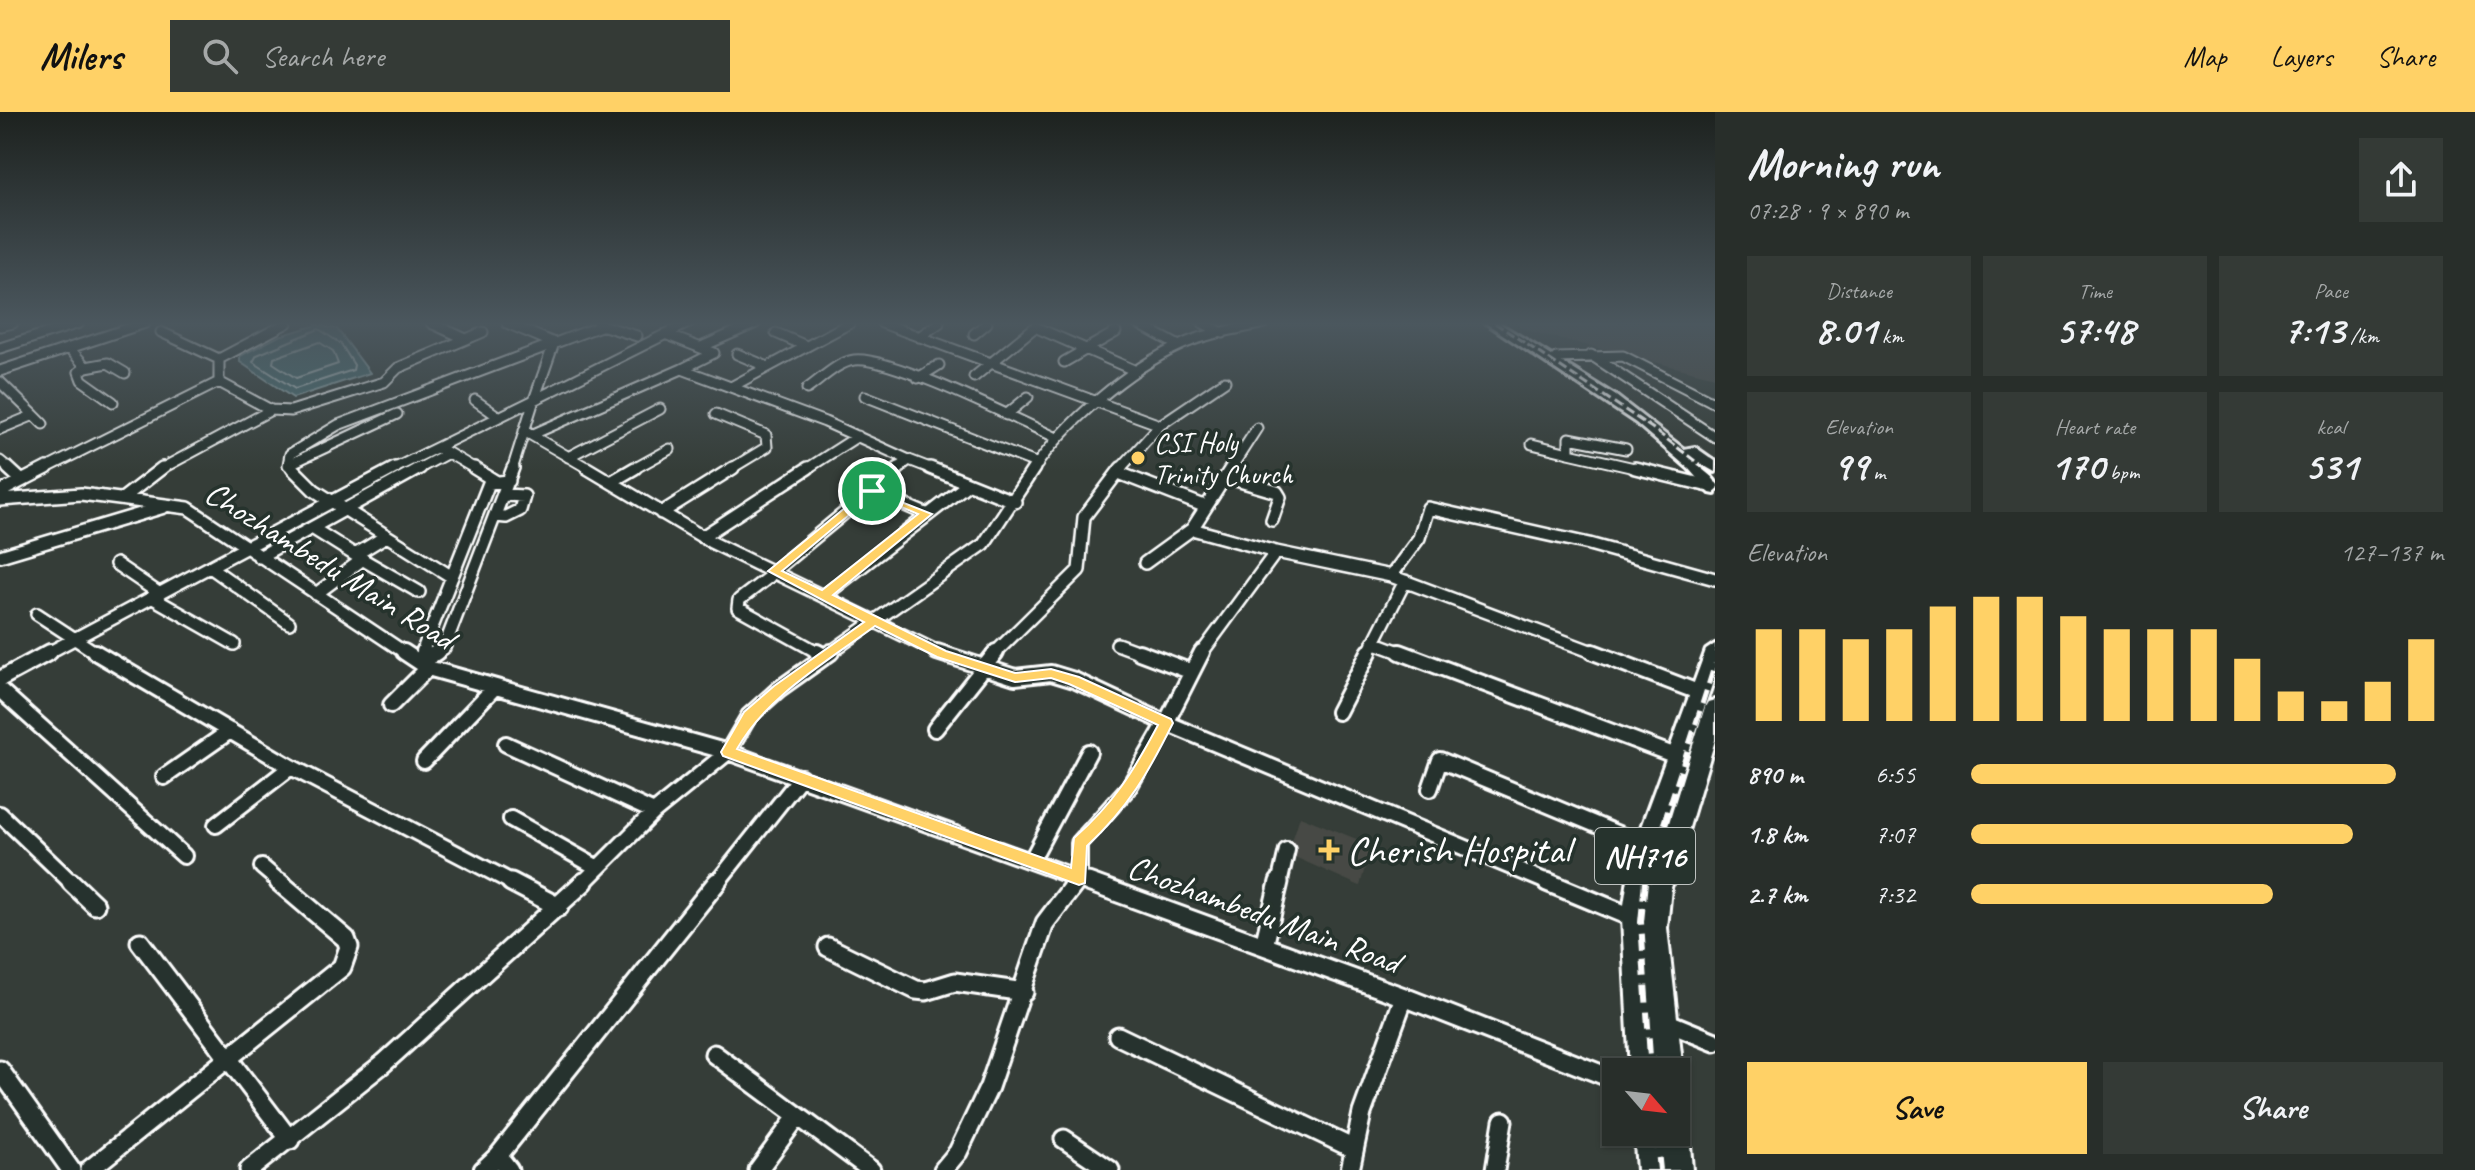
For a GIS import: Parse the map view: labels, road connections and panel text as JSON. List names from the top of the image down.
{
  "streets": {
    "highway": ["NH716"],
    "street": ["Chozhambedu Main Road"]
  },
  "places": {
    "other": ["CSI Holy Trinity Church"],
    "health": ["Cherish Hospital"]
  },
  "north": "bottom right",
  "page": {
    "header": "Milers",
    "search": "Search here",
    "nav": ["Map", "Layers", "Share"],
    "heading": ["Morning run", "07:28 · 9 × 890 m"],
    "stats": [
      ["Distance", "8.01 km"],
      ["Time", "57:48"],
      ["Pace", "7:13 /km"],
      ["Elevation", "99 m"],
      ["Heart rate", "170 bpm"],
      ["kcal", "531"]
    ],
    "chart": ["Elevation", "127–137 m"],
    "list": [
      {
        "name": "890 m",
        "note": "6:55"
      },
      {
        "name": "1.8 km",
        "note": "7:07"
      },
      {
        "name": "2.7 km",
        "note": "7:32"
      }
    ],
    "buttons": ["Save", "Share"]
  }
}
